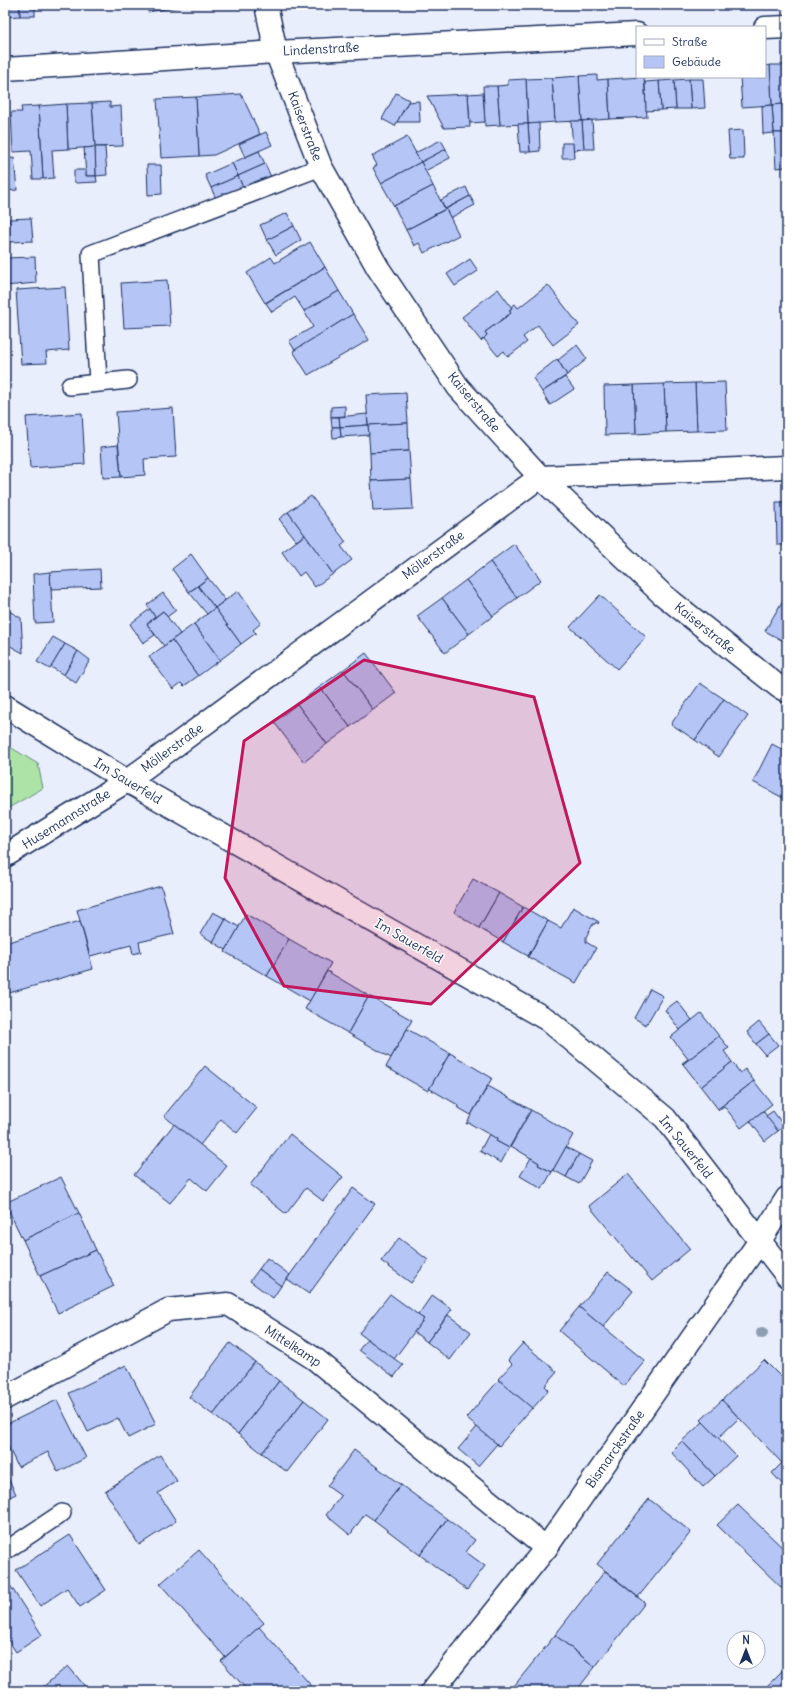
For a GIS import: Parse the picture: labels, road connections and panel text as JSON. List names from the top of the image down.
{
  "streets": {
    "street": [
      "Lindenstraße",
      "Kaiserstraße",
      "Möllerstraße",
      "Im Sauerfeld",
      "Husemannstraße",
      "Mittelkamp",
      "Bismarckstraße"
    ]
  },
  "crossings": [
    ["Lindenstraße", "Kaiserstraße"],
    ["Kaiserstraße", "Möllerstraße"],
    ["Möllerstraße", "Im Sauerfeld"],
    ["Möllerstraße", "Husemannstraße"],
    ["Im Sauerfeld", "Husemannstraße"],
    ["Im Sauerfeld", "Bismarckstraße"],
    ["Mittelkamp", "Bismarckstraße"]
  ],
  "legend": ["Straße", "Gebäude"],
  "north": "top"
}
